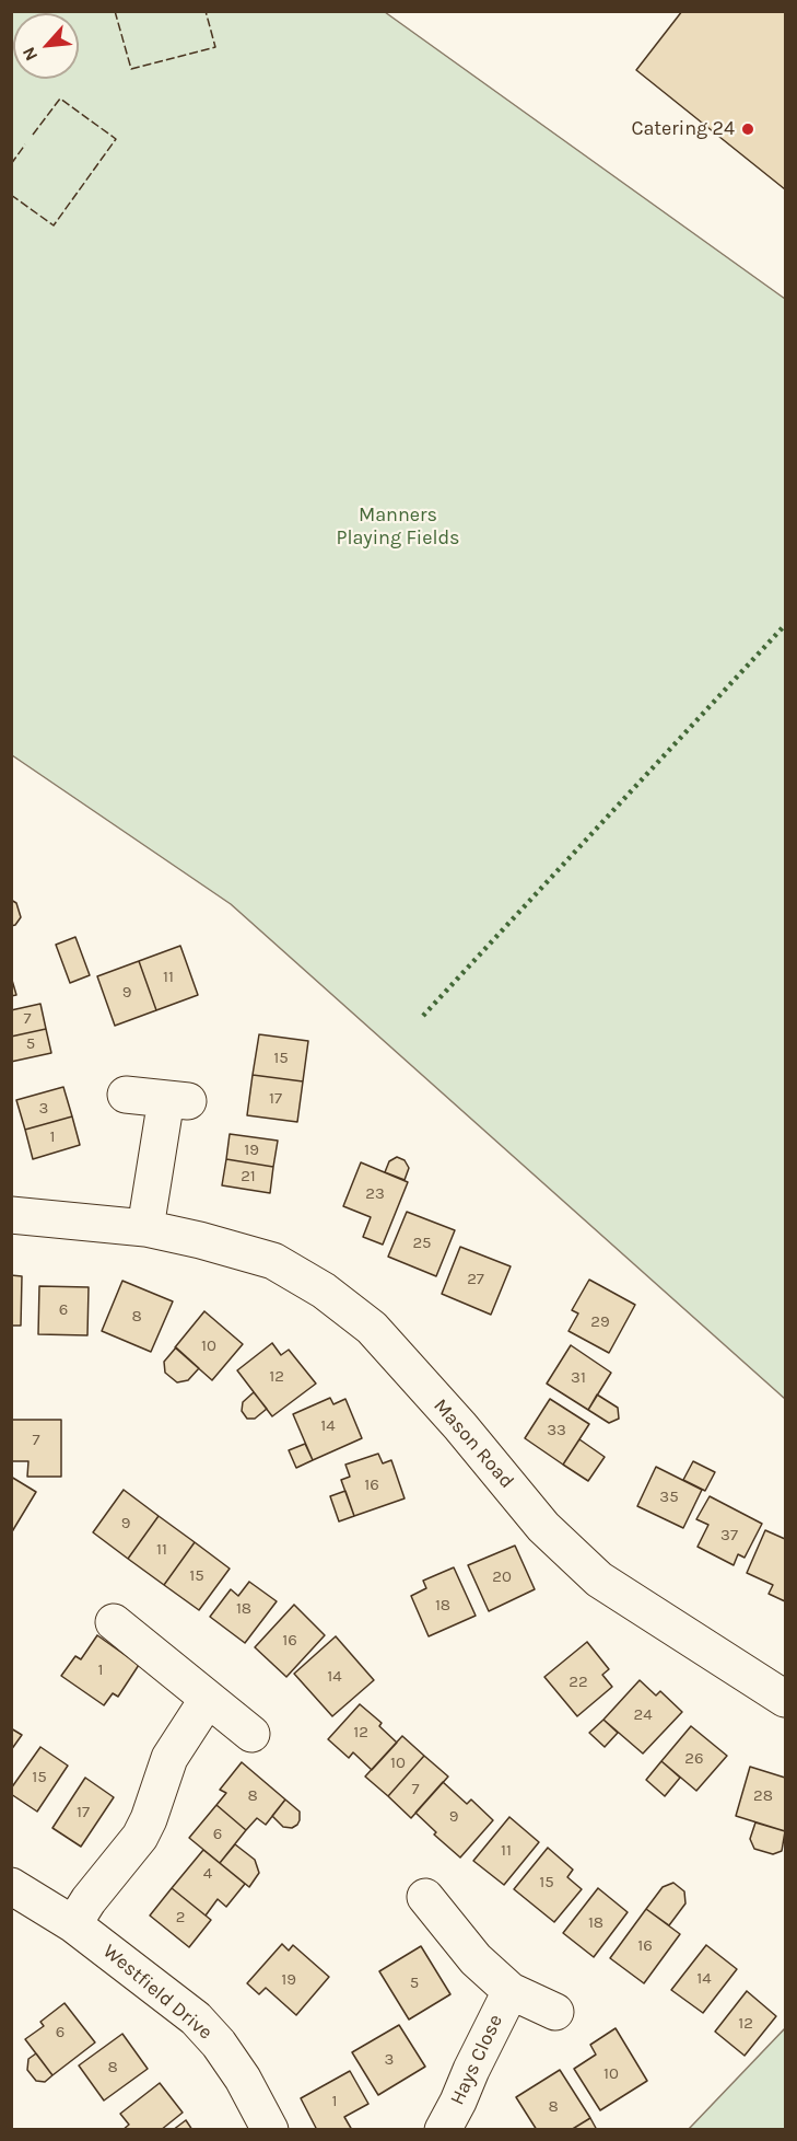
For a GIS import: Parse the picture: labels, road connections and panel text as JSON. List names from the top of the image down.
{
  "streets": {
    "street": ["Mason Road", "Westfield Drive", "Hays Close"]
  },
  "parks": ["Manners Playing Fields"],
  "places": ["Catering 24"],
  "house_numbers": [
    "11",
    "9",
    "7",
    "5",
    "15",
    "17",
    "3",
    "1",
    "19",
    "21",
    "23",
    "25",
    "27",
    "6",
    "8",
    "29",
    "10",
    "12",
    "31",
    "14",
    "33",
    "7",
    "16",
    "35",
    "9",
    "37",
    "11",
    "15",
    "20",
    "18",
    "18",
    "16",
    "1",
    "14",
    "22",
    "24",
    "12",
    "26",
    "10",
    "15",
    "7",
    "8",
    "28",
    "17",
    "9",
    "6",
    "11",
    "4",
    "15",
    "2",
    "18",
    "16",
    "14",
    "19",
    "5",
    "12",
    "6",
    "3",
    "8",
    "10",
    "1",
    "8"
  ],
  "north": "bottom left"
}
